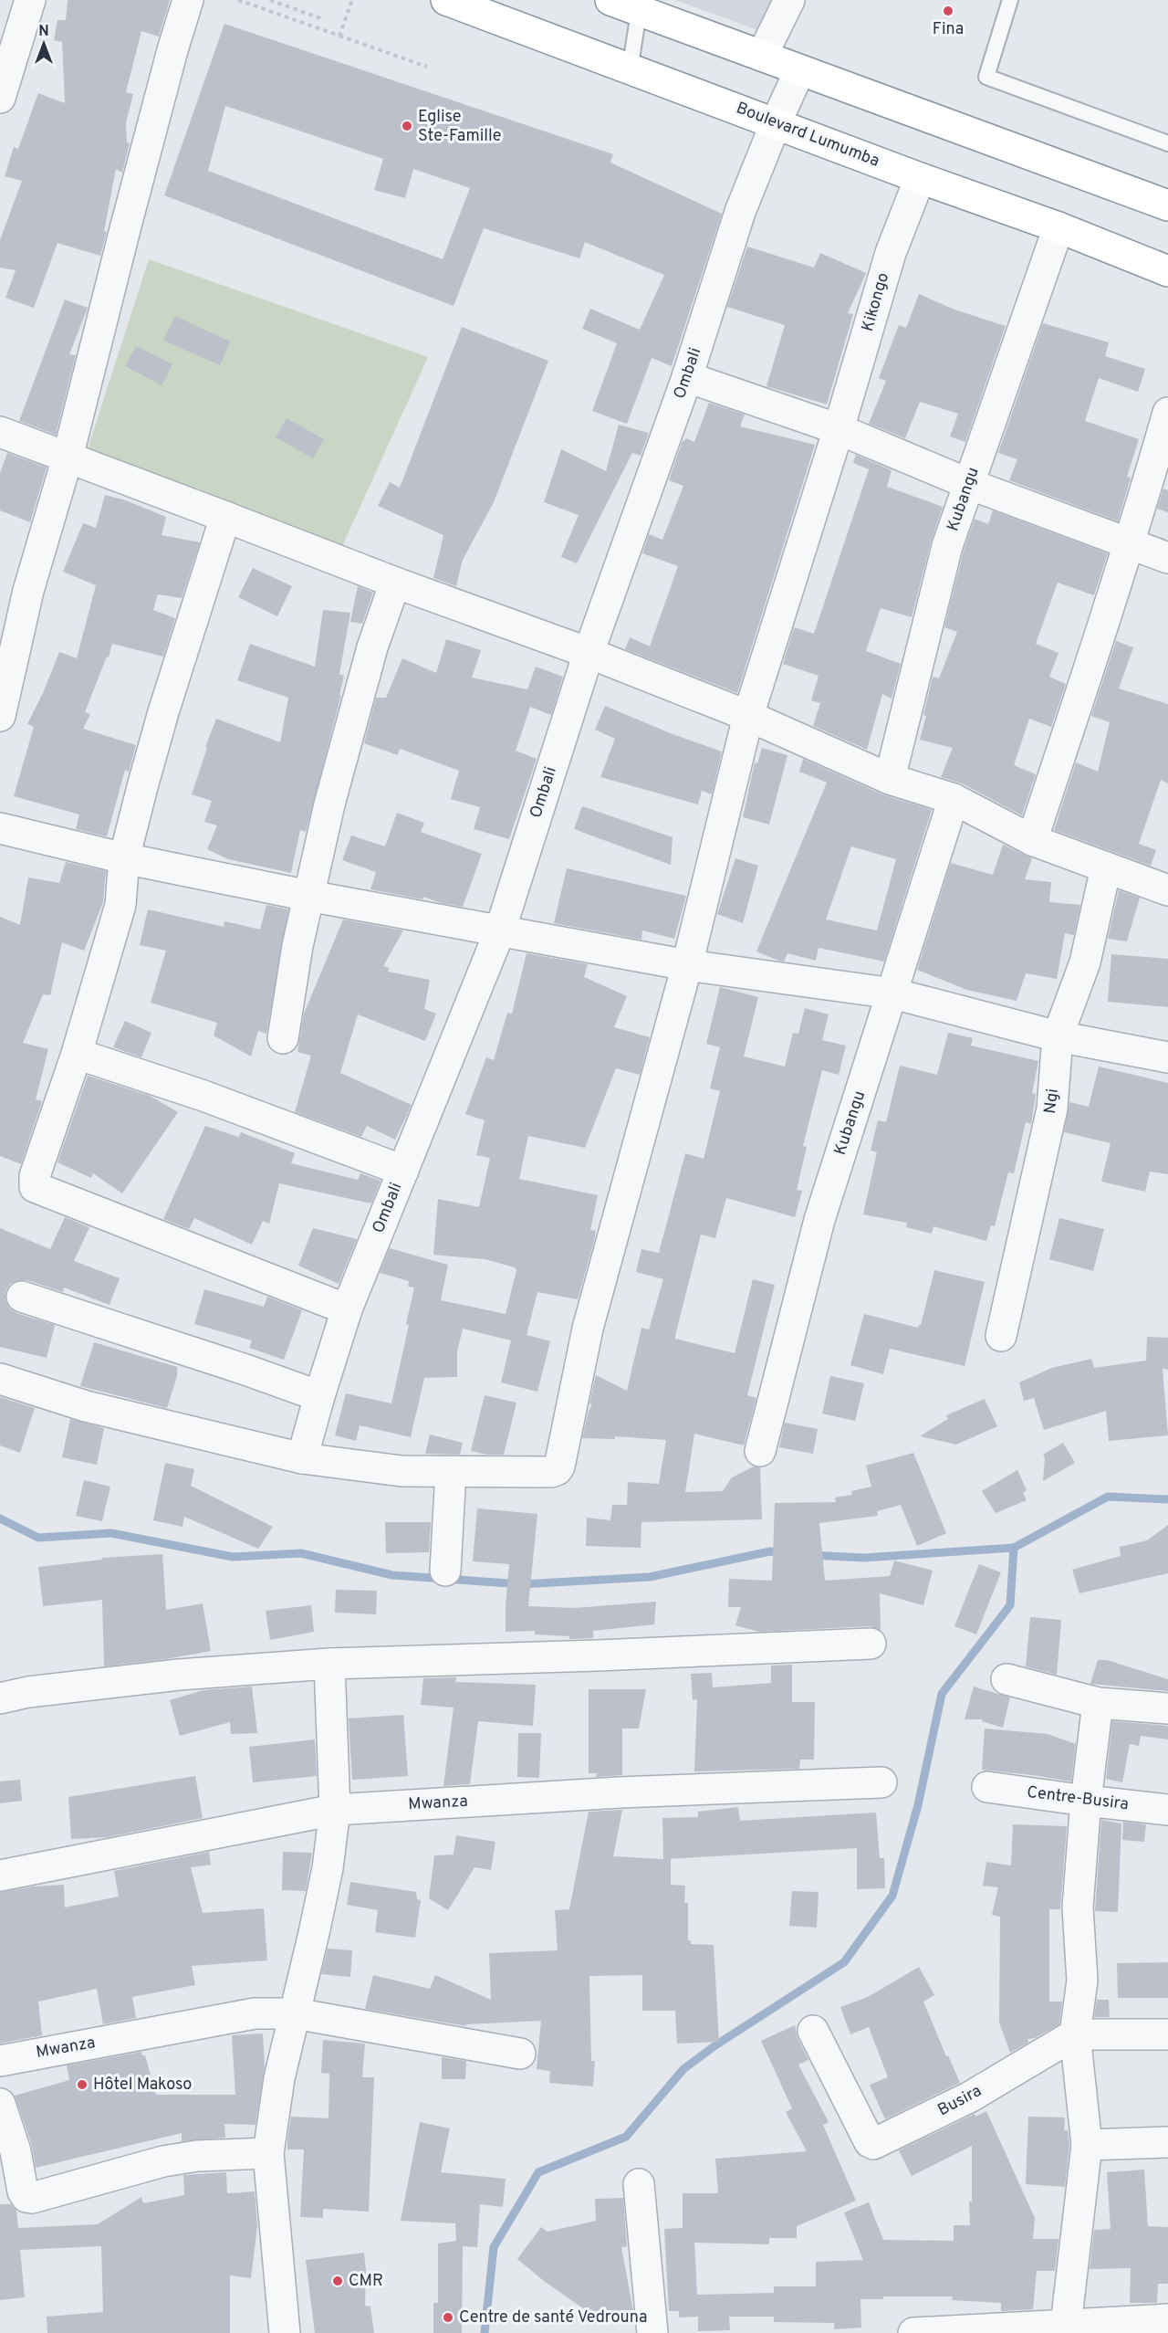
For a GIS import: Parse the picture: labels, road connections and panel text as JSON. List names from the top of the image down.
{
  "streets": {
    "highway": ["Boulevard Lumumba"],
    "street": [
      "Kikongo",
      "Ombali",
      "Kubangu",
      "Ngi",
      "Centre-Busira",
      "Mwanza",
      "Busira"
    ]
  },
  "crossings": [
    ["Boulevard Lumumba", "Kikongo"],
    ["Boulevard Lumumba", "Ombali"],
    ["Boulevard Lumumba", "Kubangu"],
    ["Kikongo", "Ombali"]
  ],
  "places": [
    "Fina",
    "Eglise Ste-Famille",
    "Hôtel Makoso",
    "CMR",
    "Centre de santé Vedrouna"
  ],
  "north": "top"
}
